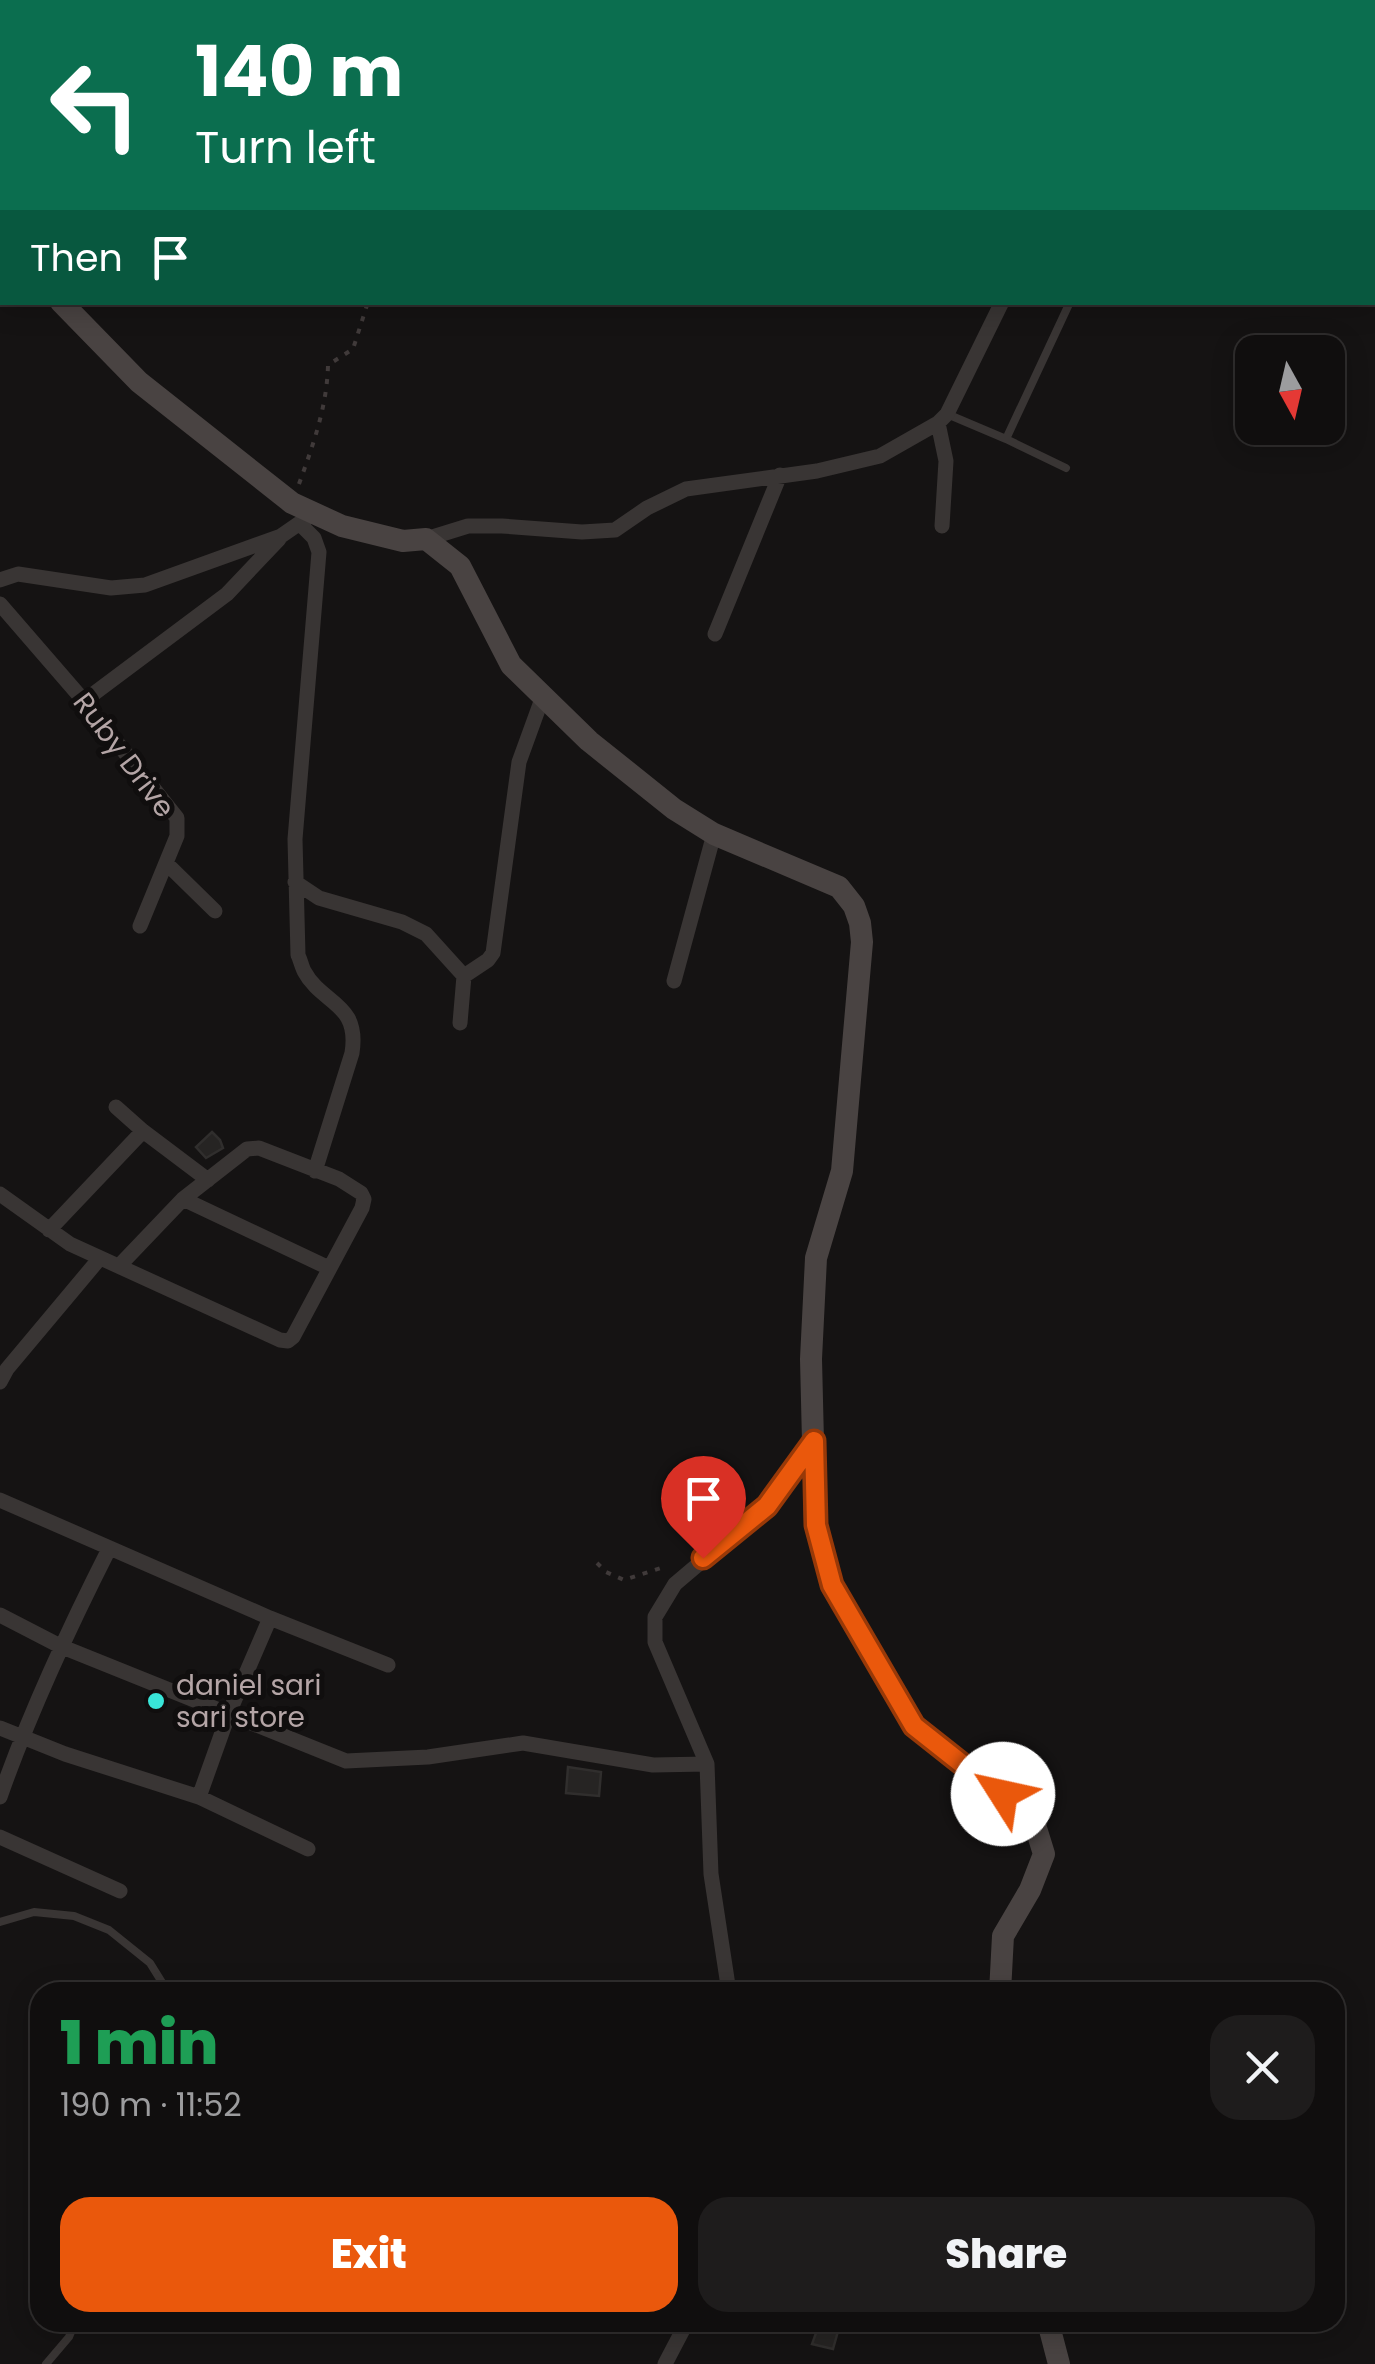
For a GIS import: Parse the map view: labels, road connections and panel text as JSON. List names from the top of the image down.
{
  "streets": {
    "street": ["Ruby Drive"]
  },
  "places": ["daniel sari sari store"],
  "north": "bottom",
  "page": {
    "turn": ["140 m", "Turn left"],
    "then": "Then",
    "heading": ["1 min", "190 m · 11:52"],
    "buttons": ["Exit", "Share"]
  }
}
